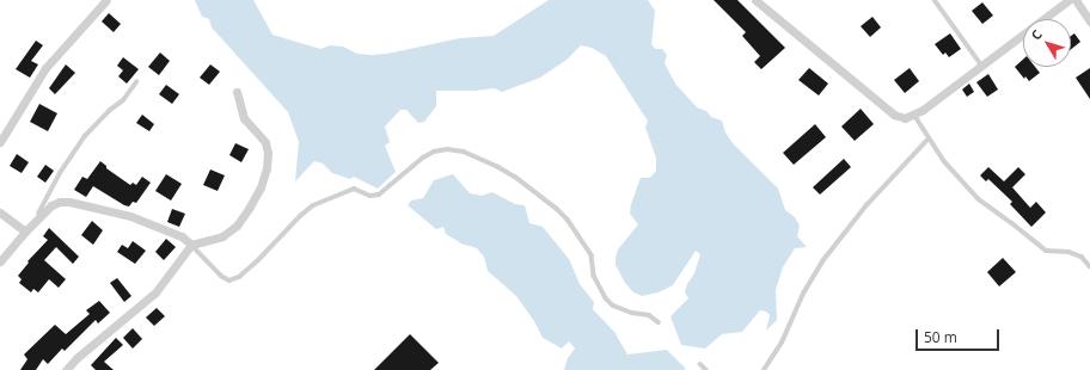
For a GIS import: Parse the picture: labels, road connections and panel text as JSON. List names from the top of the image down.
{
  "scale_bar": "50 m",
  "north": "top left"
}
